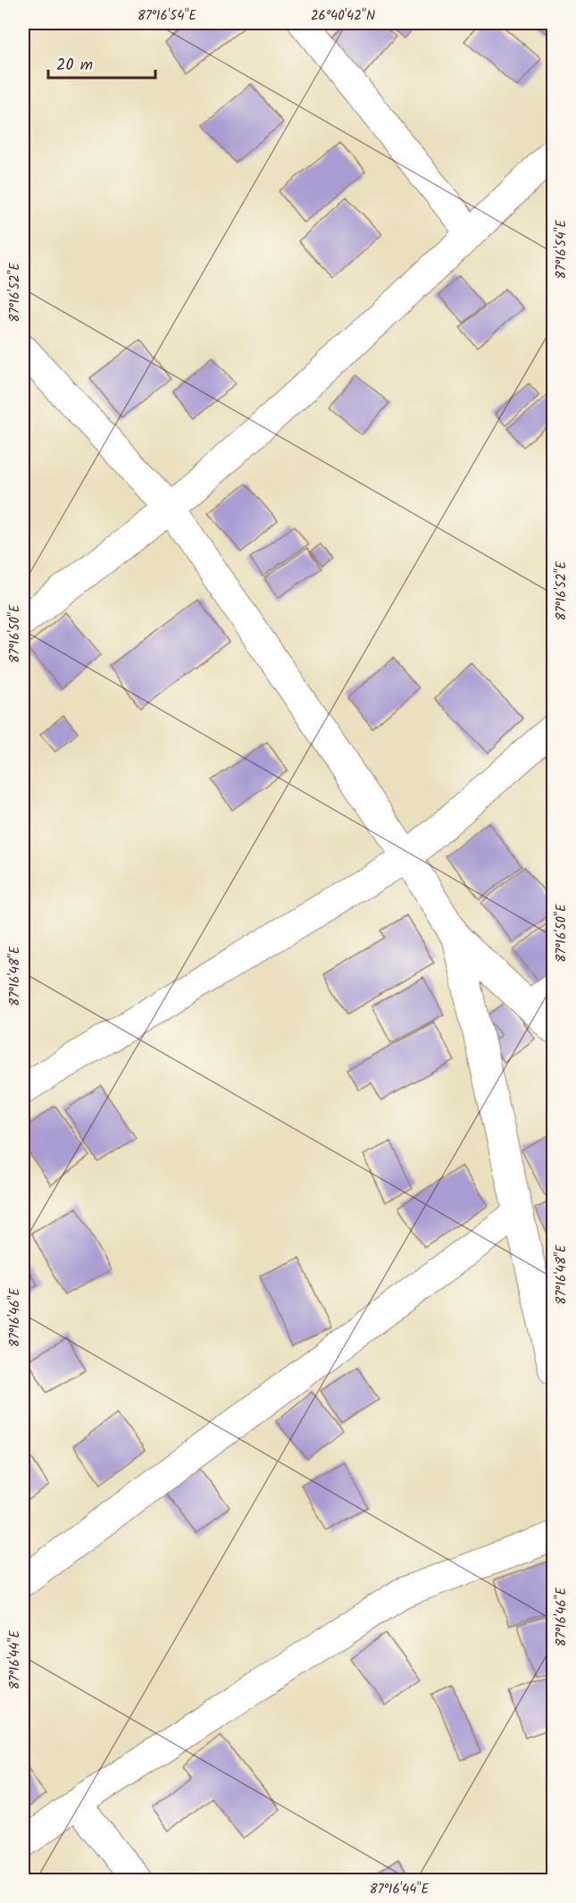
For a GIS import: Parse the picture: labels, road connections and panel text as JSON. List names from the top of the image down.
{
  "scale_bar": "20 m",
  "coordinates": [
    "87°16'54\"E",
    "26°40'42\"N",
    "87°16'52\"E",
    "87°16'50\"E",
    "87°16'48\"E",
    "87°16'46\"E",
    "87°16'44\"E"
  ]
}
